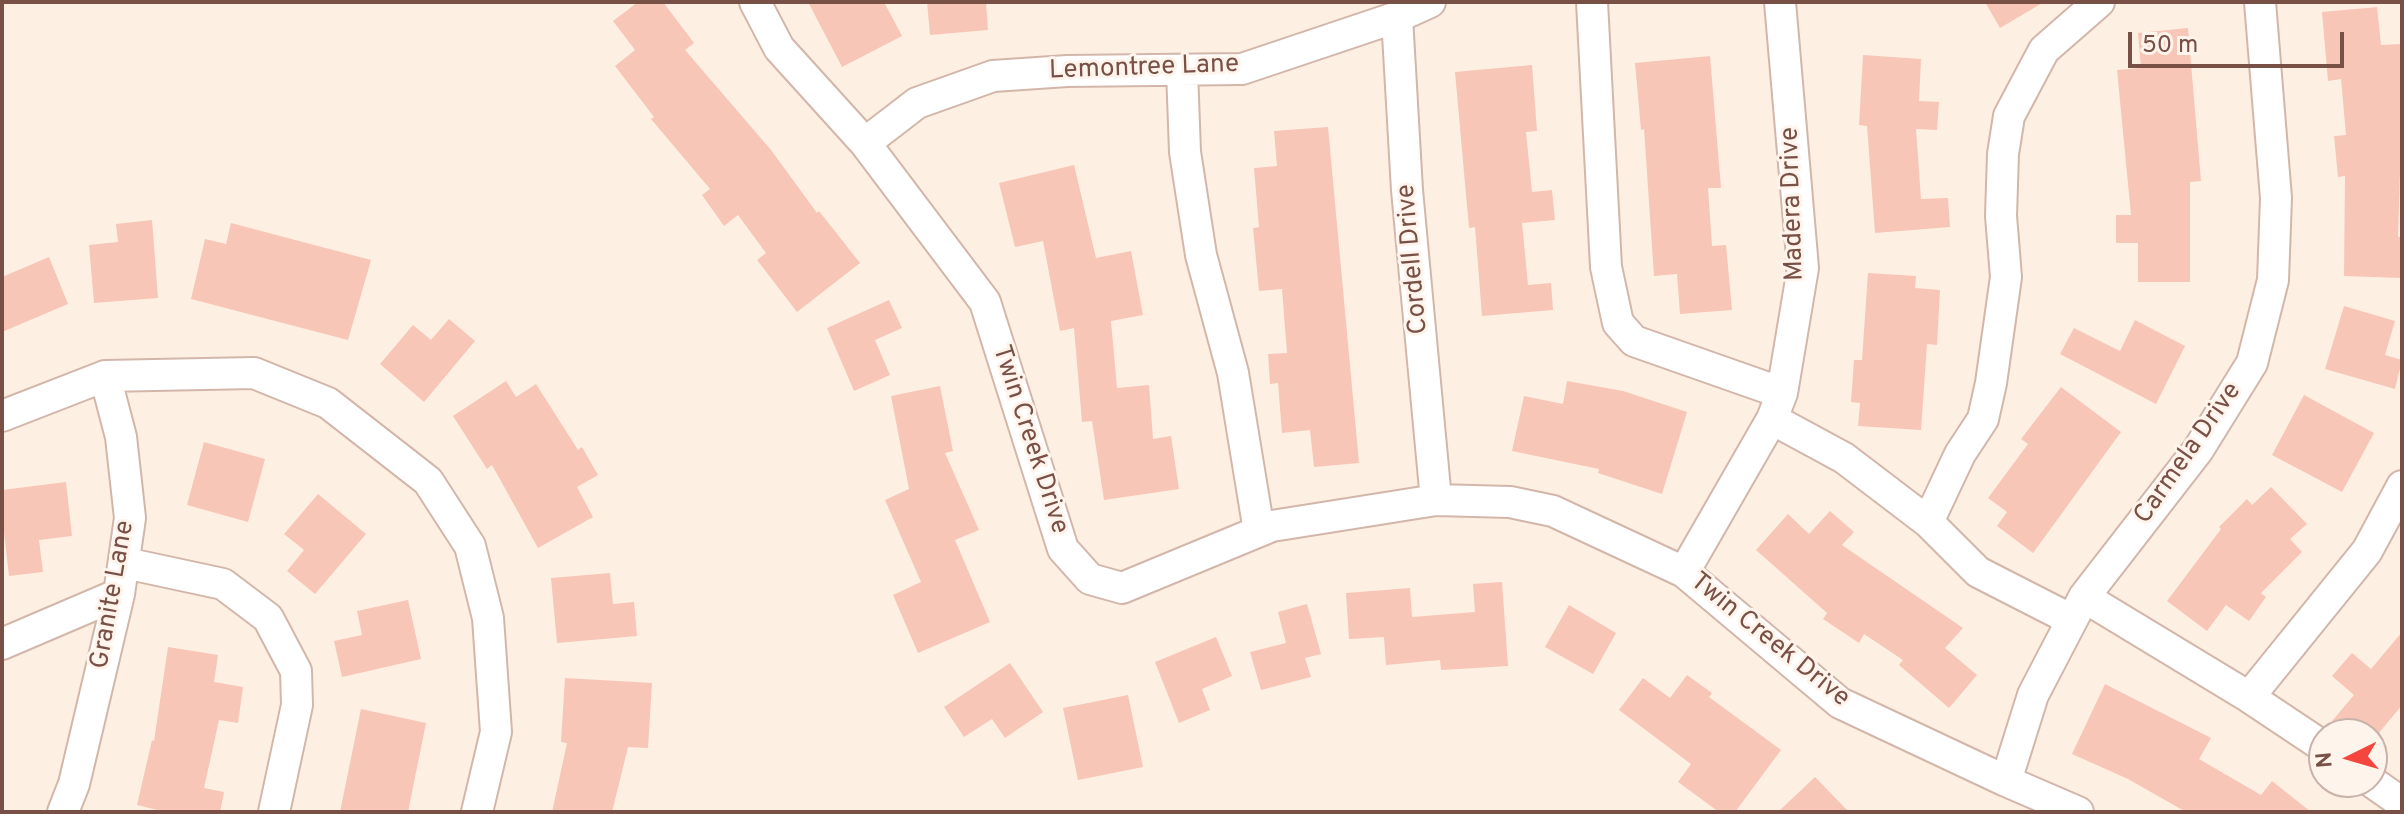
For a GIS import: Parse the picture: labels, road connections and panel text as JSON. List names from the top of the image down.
{
  "streets": {
    "street": [
      "Lemontree Lane",
      "Madera Drive",
      "Cordell Drive",
      "Twin Creek Drive",
      "Carmela Drive",
      "Granite Lane"
    ]
  },
  "crossings": [
    ["Lemontree Lane", "Cordell Drive"],
    ["Lemontree Lane", "Twin Creek Drive"],
    ["Madera Drive", "Twin Creek Drive"],
    ["Cordell Drive", "Twin Creek Drive"],
    ["Twin Creek Drive", "Carmela Drive"]
  ],
  "scale_bar": "50 m",
  "north": "left"
}
